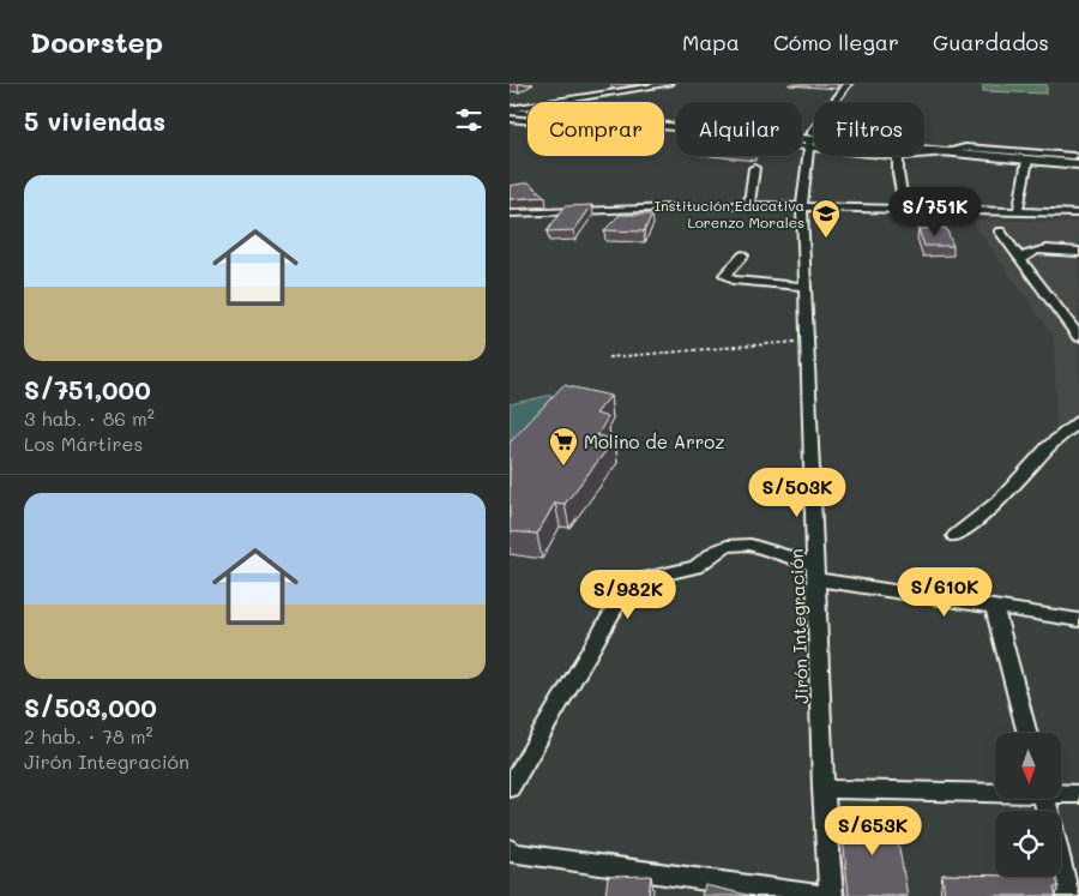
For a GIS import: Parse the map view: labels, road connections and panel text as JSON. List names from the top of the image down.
{
  "streets": {
    "street": ["Jirón Integración"]
  },
  "places": {
    "school or university": ["Institución Educativa Lorenzo Morales"],
    "supermarket": ["Molino de Arroz"]
  },
  "north": "bottom",
  "page": {
    "header": "Doorstep",
    "nav": ["Mapa", "Cómo llegar", "Guardados"],
    "heading": "5 viviendas",
    "chip": ["Comprar", "Alquilar", "Filtros"],
    "list": [
      {
        "name": "S/751,000",
        "note": "3 hab. · 86 m² · Los Mártires"
      },
      {
        "name": "S/503,000",
        "note": "2 hab. · 78 m² · Jirón Integración"
      }
    ],
    "price": [
      "S/751K",
      "S/503K",
      "S/610K",
      "S/982K",
      "S/653K"
    ]
  }
}
